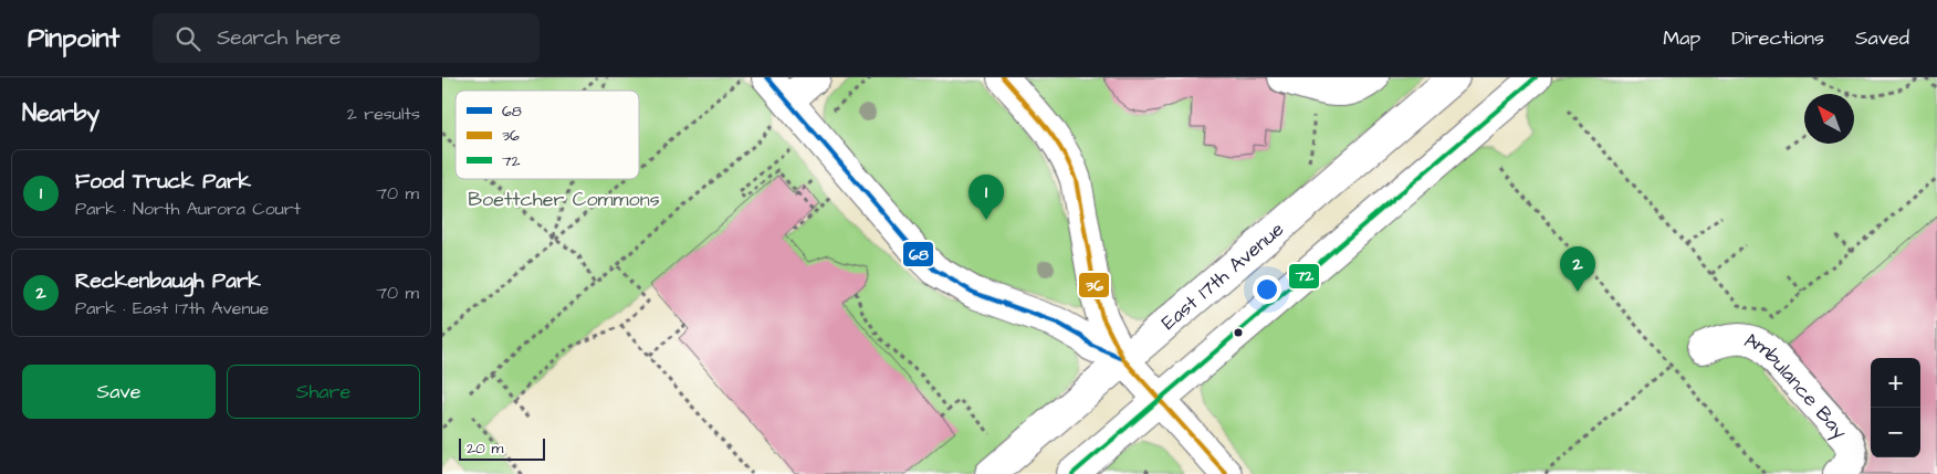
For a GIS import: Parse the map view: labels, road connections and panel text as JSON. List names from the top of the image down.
{
  "streets": {
    "street": ["East 17th Avenue", "Ambulance Bay"]
  },
  "parks": ["Boettcher Commons"],
  "lines": ["transit line 68", "transit line 36", "transit line 72"],
  "legend": ["68", "36", "72"],
  "scale_bar": "20 m",
  "north": "top left",
  "page": {
    "header": "Pinpoint",
    "search": "Search here",
    "nav": ["Map", "Directions", "Saved"],
    "heading": ["Nearby", "2 results"],
    "list": [
      {
        "mark": "1",
        "name": "Food Truck Park",
        "note": "Park · North Aurora Court",
        "value": "70 m"
      },
      {
        "mark": "2",
        "name": "Reckenbaugh Park",
        "note": "Park · East 17th Avenue",
        "value": "70 m"
      }
    ],
    "pins": ["1", "2"],
    "buttons": ["Save", "Share"],
    "map_buttons": ["+", "−"],
    "scale": "20 m"
  }
}
